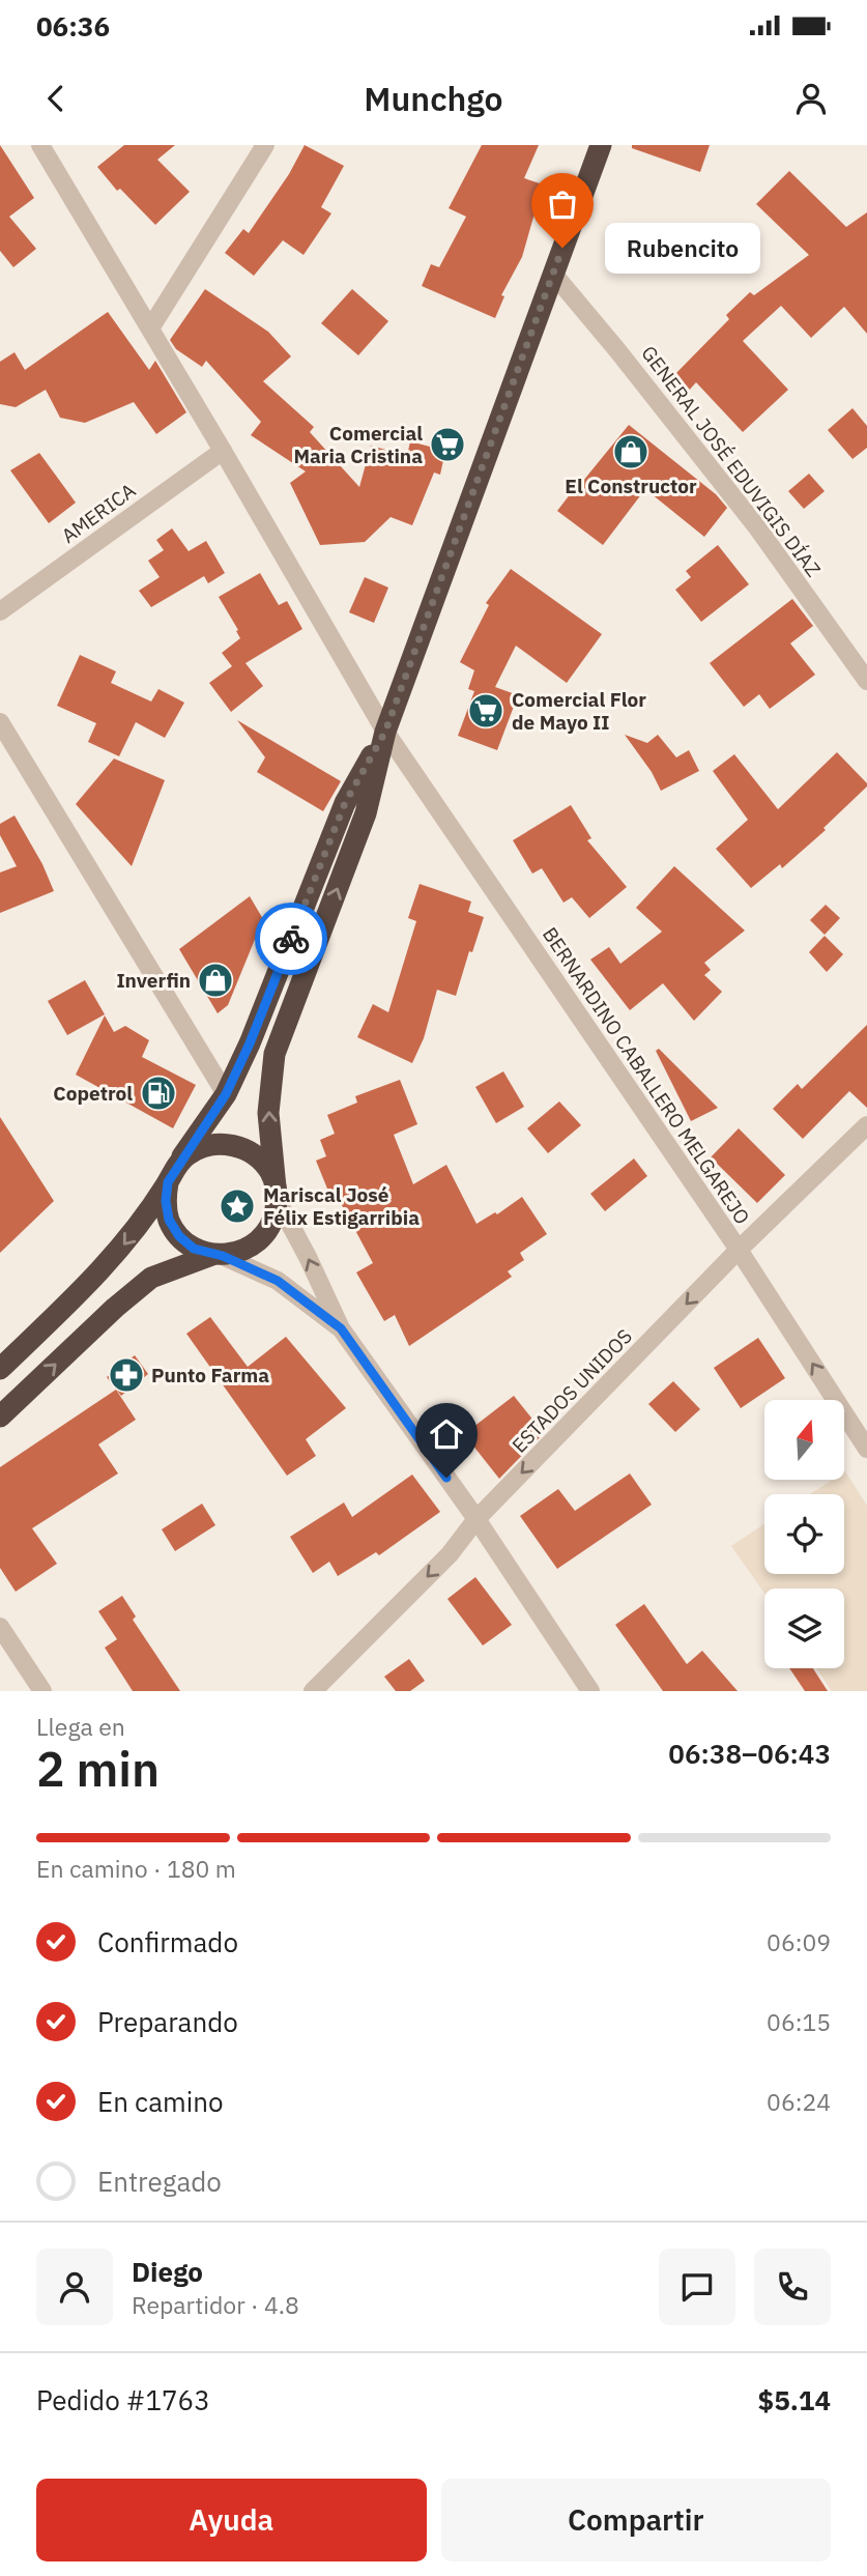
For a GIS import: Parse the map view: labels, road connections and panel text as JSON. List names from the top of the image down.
{
  "streets": {
    "street": [
      "GENERAL JOSÉ EDUVIGIS DÍAZ",
      "AMERICA",
      "BERNARDINO CABALLERO MELGAREJO",
      "ESTADOS UNIDOS"
    ]
  },
  "crossings": [
    ["AMERICA", "BERNARDINO CABALLERO MELGAREJO"],
    ["BERNARDINO CABALLERO MELGAREJO", "ESTADOS UNIDOS"]
  ],
  "one_way": ["ESTADOS UNIDOS"],
  "places": {
    "other": ["Rubencito"],
    "supermarket": ["Comercial Maria Cristina", "Comercial Flor de Mayo II"],
    "shop": ["El Constructor", "Inverfin"],
    "fuel station": ["Copetrol"],
    "place": ["Mariscal José Félix Estigarribia"],
    "pharmacy": ["Punto Farma"]
  },
  "north": "top",
  "page": {
    "status": "06:36",
    "header": "Munchgo",
    "bubble": "Rubencito",
    "heading": ["2 min", "Llega en", "06:38–06:43"],
    "panel": [
      "Diego",
      "Repartidor · 4.8",
      "Pedido #1763",
      "$5.14"
    ],
    "bar": "En camino · 180 m",
    "list": [
      ["Confirmado", "06:09"],
      ["Preparando", "06:15"],
      ["En camino", "06:24"],
      "Entregado"
    ],
    "buttons": ["Ayuda", "Compartir"]
  }
}
